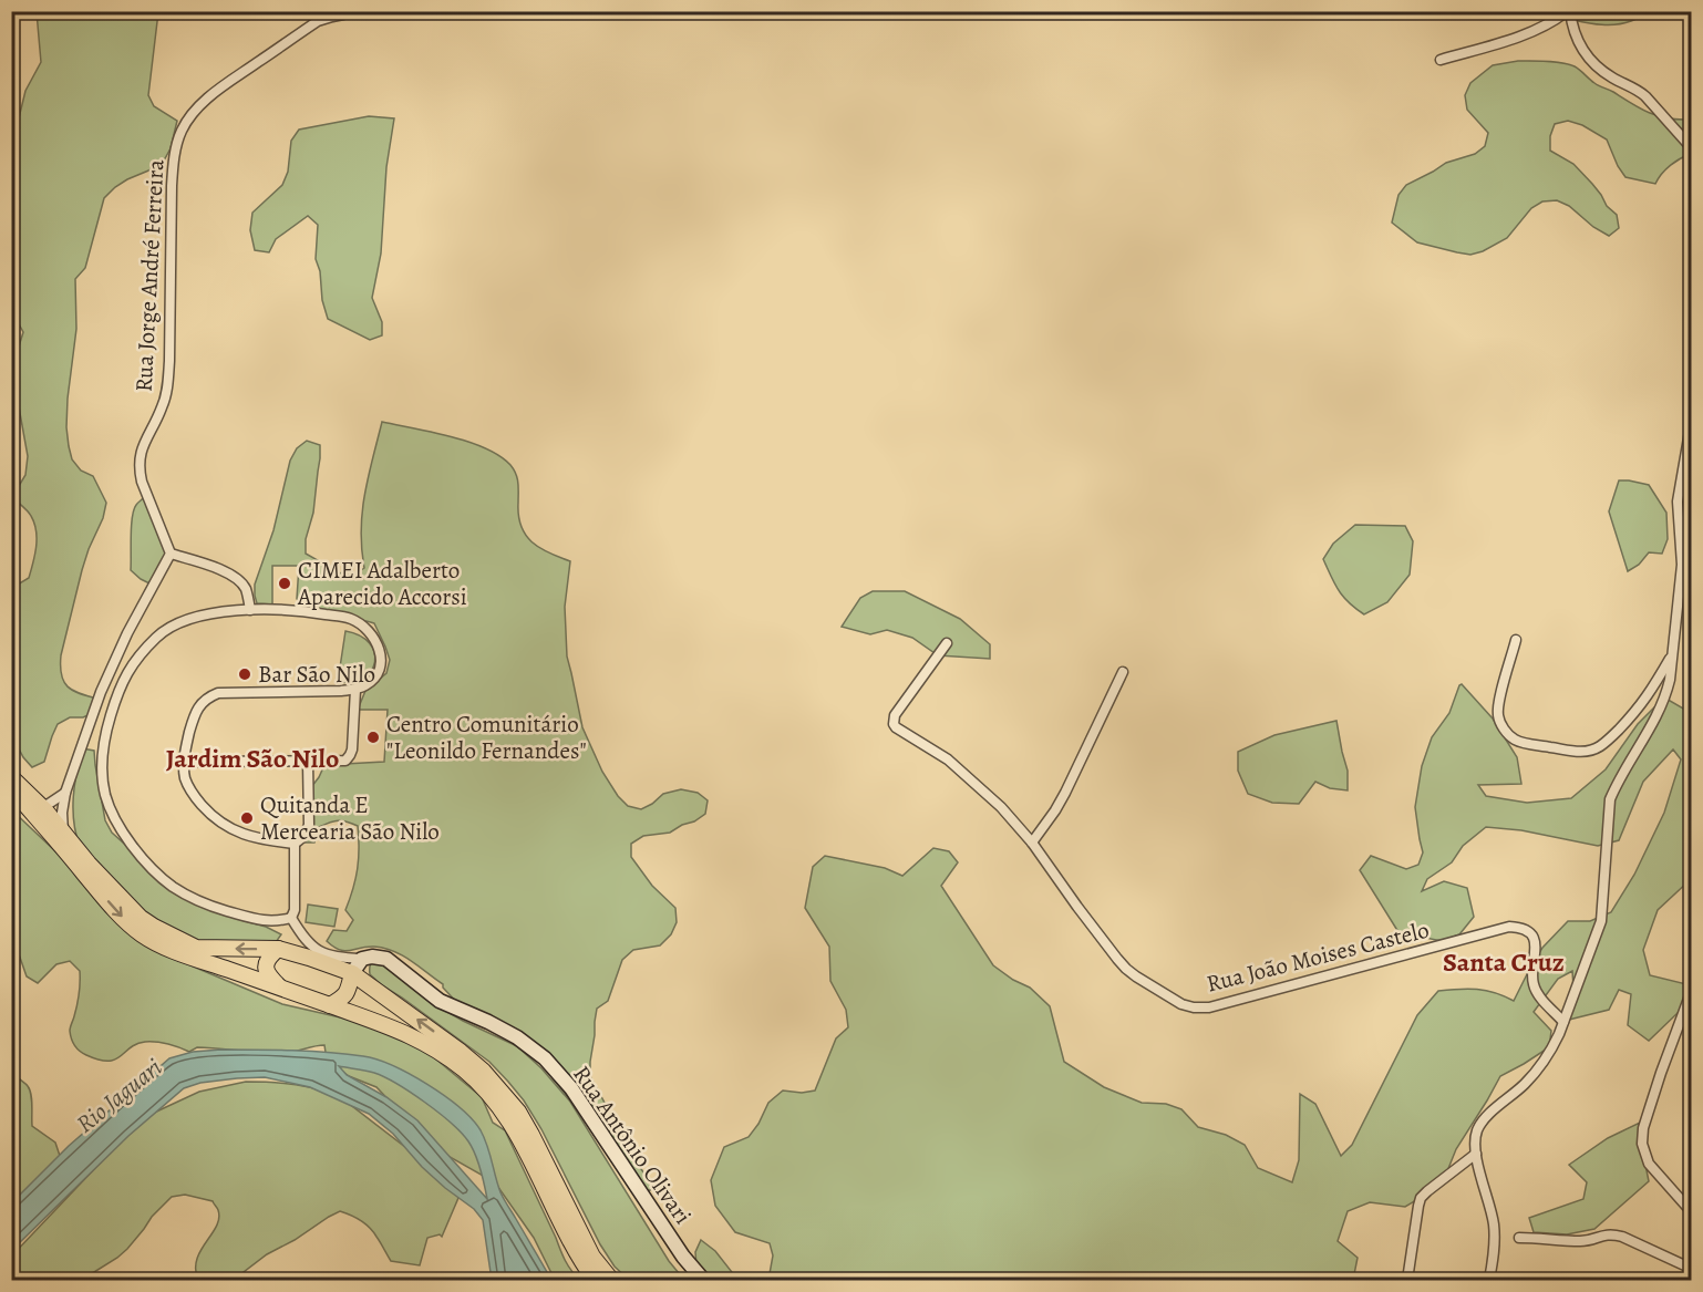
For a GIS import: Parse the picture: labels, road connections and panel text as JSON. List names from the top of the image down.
{
  "streets": {
    "street": ["Rua Jorge André Ferreira", "Rua João Moises Castelo", "Rua Antônio Olivari"]
  },
  "districts": ["Jardim São Nilo", "Santa Cruz"],
  "water": ["Rio Jaguari"],
  "places": [
    "CIMEI Adalberto Aparecido Accorsi",
    "Bar São Nilo",
    "Centro Comunitário \"Leonildo Fernandes\"",
    "Quitanda E Mercearia São Nilo"
  ]
}
